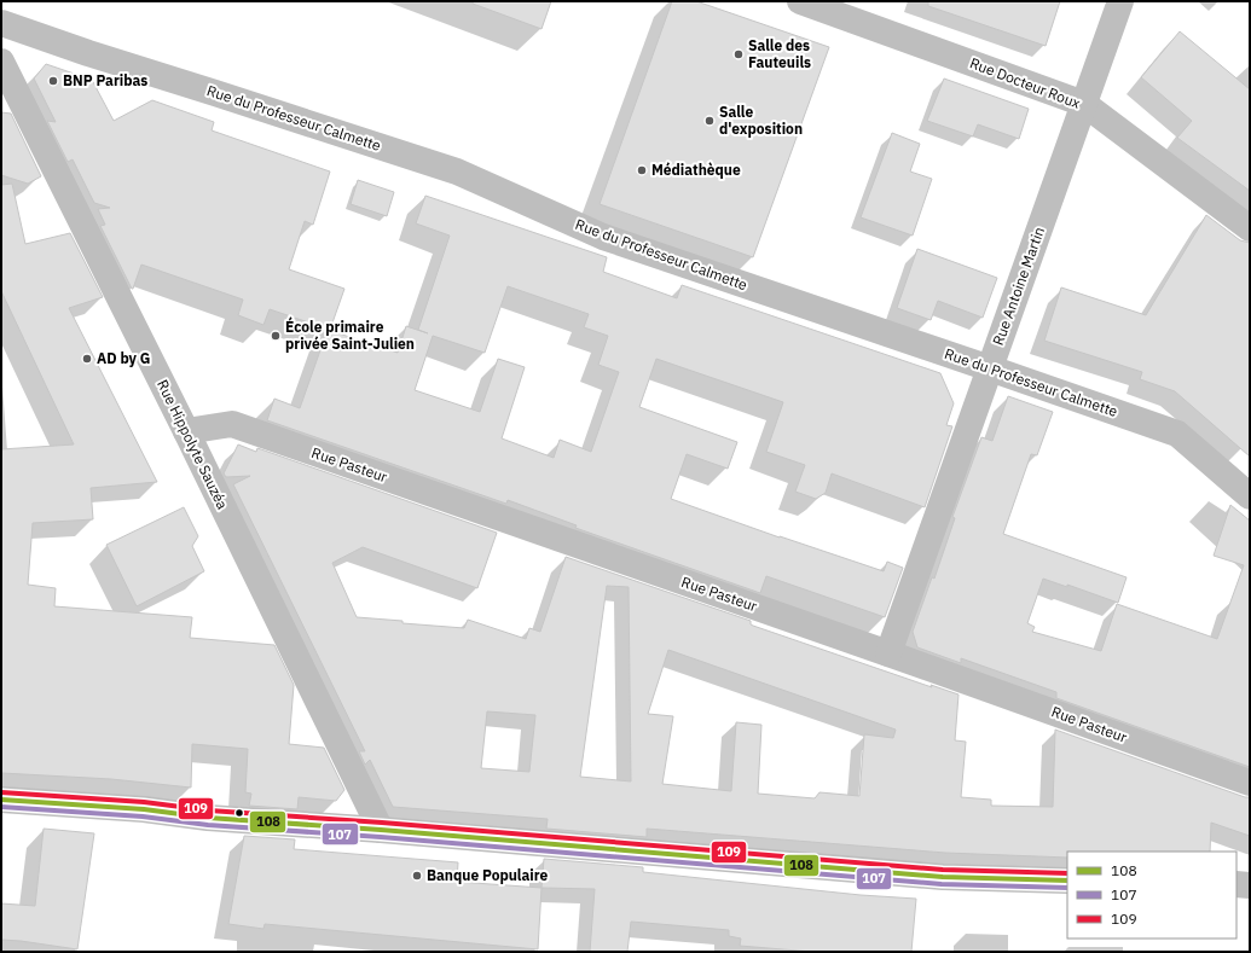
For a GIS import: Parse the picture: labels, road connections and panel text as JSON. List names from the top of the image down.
{
  "streets": {
    "street": [
      "Rue Docteur Roux",
      "Rue du Professeur Calmette",
      "Rue Antoine Martin",
      "Rue Hippolyte Sauzéa",
      "Rue Pasteur"
    ]
  },
  "crossings": [
    ["Rue Docteur Roux", "Rue Antoine Martin"],
    ["Rue du Professeur Calmette", "Rue Antoine Martin"],
    ["Rue Antoine Martin", "Rue Pasteur"],
    ["Rue Hippolyte Sauzéa", "Rue Pasteur"]
  ],
  "places": [
    "Salle des Fauteuils",
    "BNP Paribas",
    "Salle d'exposition",
    "Médiathèque",
    "École primaire privée Saint-Julien",
    "AD by G",
    "Banque Populaire"
  ],
  "lines": ["transit line 109", "transit line 108", "transit line 107"],
  "legend": ["108", "107", "109"]
}
